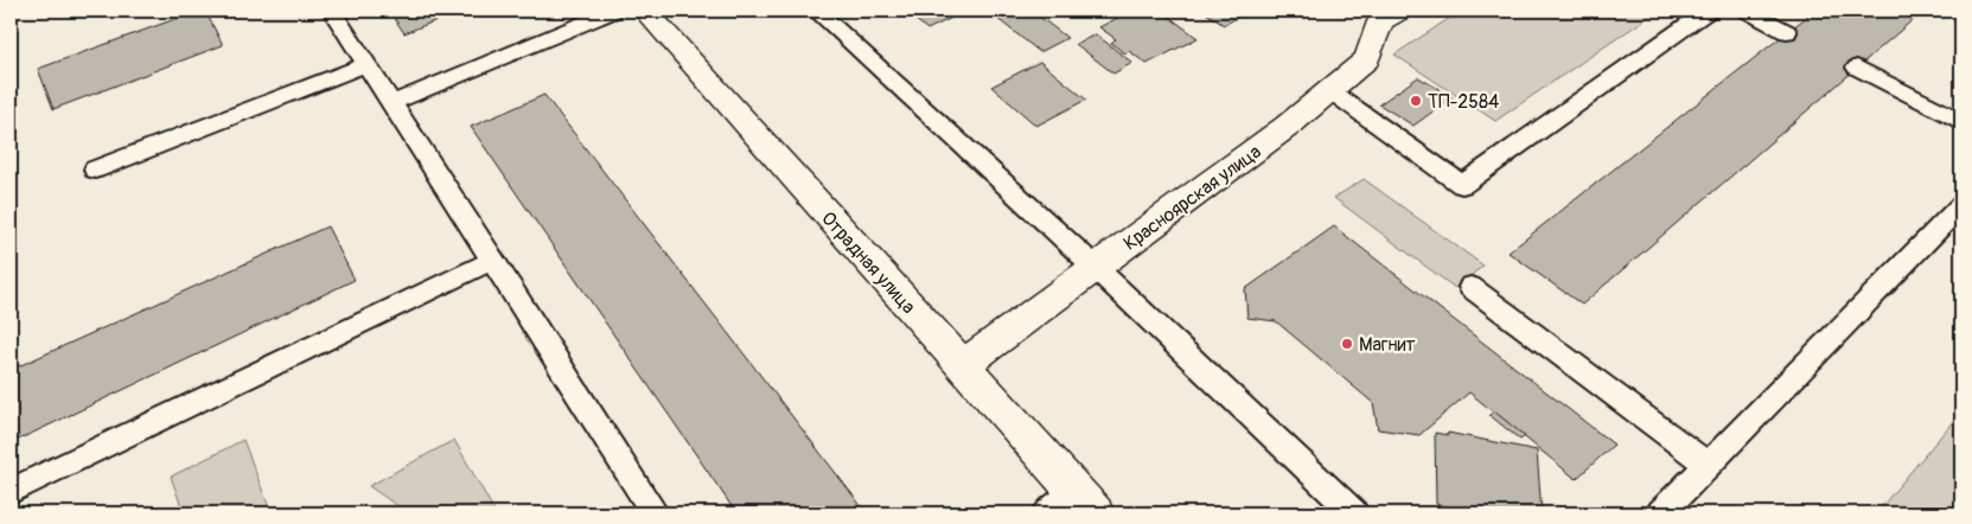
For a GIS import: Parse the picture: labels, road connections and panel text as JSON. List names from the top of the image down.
{
  "streets": {
    "street": ["Красноярская улица", "Отрадная улица"]
  },
  "crossings": [
    ["Красноярская улица", "Отрадная улица"]
  ],
  "places": ["ТП-2584", "Магнит"]
}
